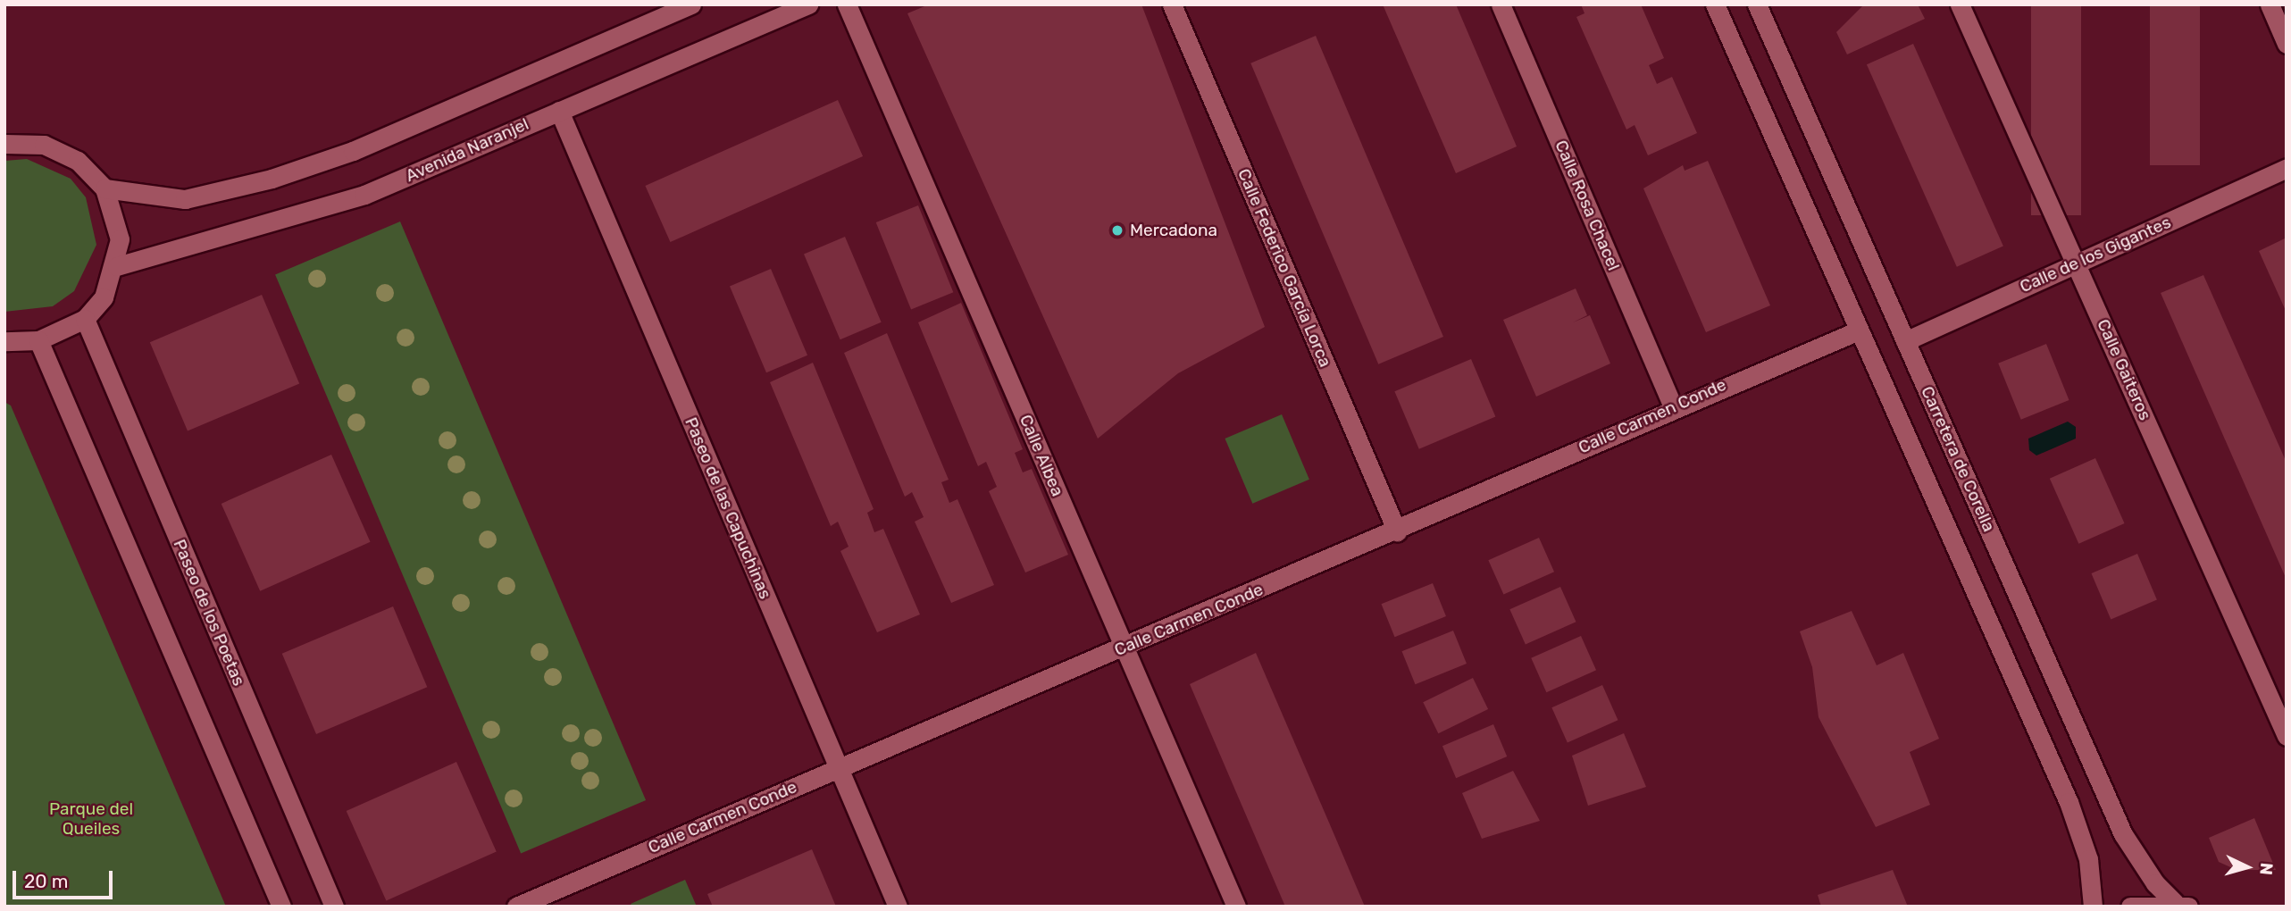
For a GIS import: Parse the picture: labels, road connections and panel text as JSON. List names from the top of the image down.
{
  "streets": {
    "street": [
      "Avenida Naranjel",
      "Calle Rosa Chacel",
      "Calle de los Gigantes",
      "Calle Federico García Lorca",
      "Calle Gaiteros",
      "Calle Carmen Conde",
      "Calle Albea",
      "Carretera de Corella",
      "Paseo de las Capuchinas",
      "Paseo de los Poetas"
    ]
  },
  "crossings": [
    ["Avenida Naranjel", "Paseo de las Capuchinas"],
    ["Calle Rosa Chacel", "Calle Carmen Conde"],
    ["Calle de los Gigantes", "Calle Gaiteros"],
    ["Calle de los Gigantes", "Carretera de Corella"],
    ["Calle Federico García Lorca", "Calle Carmen Conde"],
    ["Calle Carmen Conde", "Calle Albea"],
    ["Calle Carmen Conde", "Paseo de las Capuchinas"]
  ],
  "parks": ["Parque del Queiles"],
  "places": ["Mercadona"],
  "scale_bar": "20 m",
  "north": "right"
}
